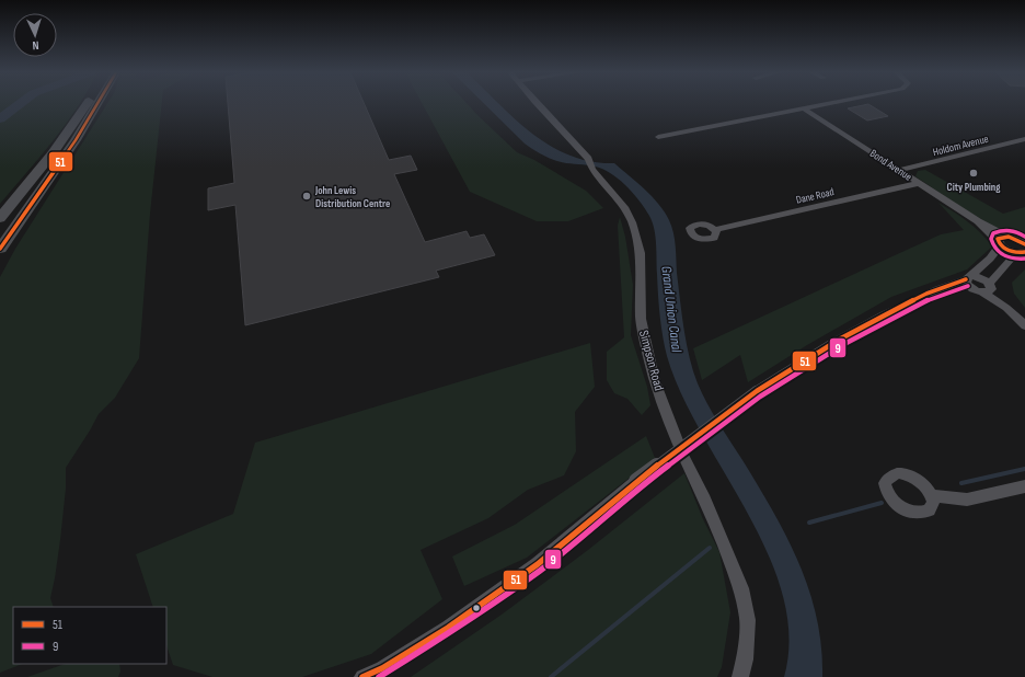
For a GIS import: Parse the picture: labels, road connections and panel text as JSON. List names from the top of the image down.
{
  "streets": {
    "street": [
      "Holdom Avenue",
      "Bond Avenue",
      "Dane Road",
      "Simpson Road"
    ]
  },
  "crossings": [
    ["Holdom Avenue", "Bond Avenue"],
    ["Bond Avenue", "Dane Road"]
  ],
  "water": ["Grand Union Canal"],
  "places": ["City Plumbing", "John Lewis Distribution Centre"],
  "lines": ["transit line 51", "transit line 9"],
  "legend": ["51", "9"],
  "north": "bottom"
}
